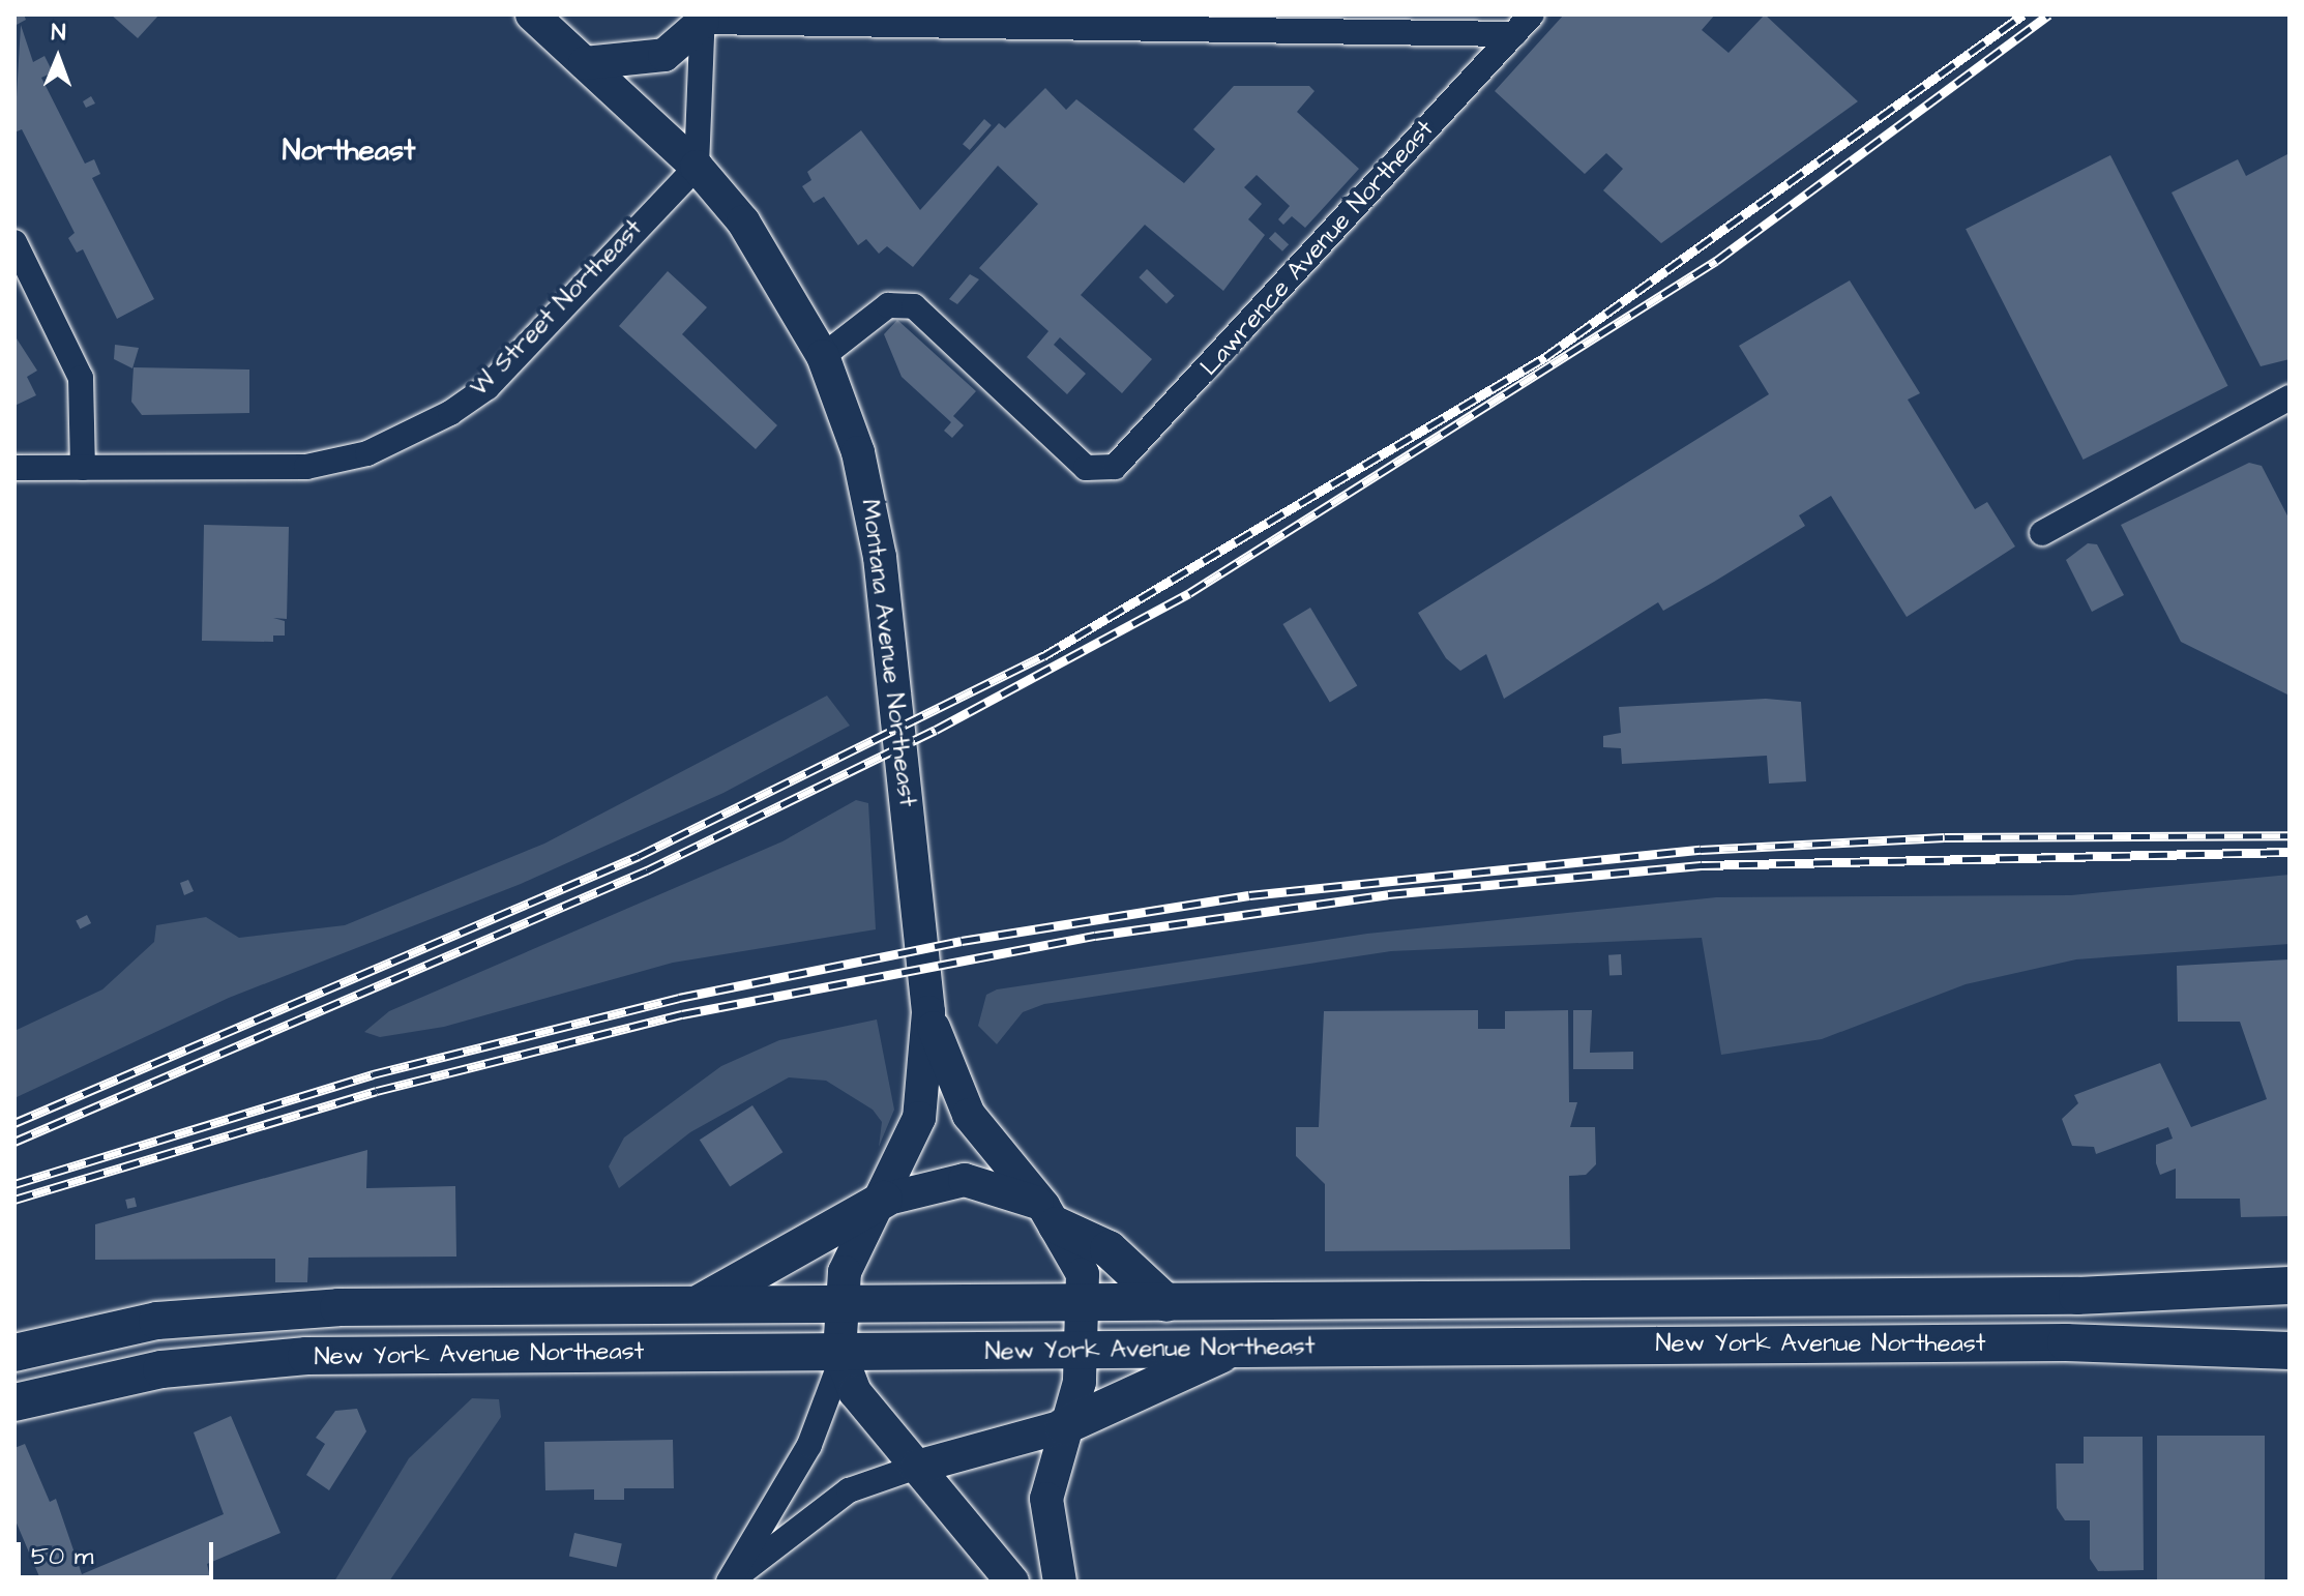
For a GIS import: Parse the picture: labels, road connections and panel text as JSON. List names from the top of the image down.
{
  "streets": {
    "highway": ["New York Avenue Northeast"],
    "main road": ["Montana Avenue Northeast"],
    "street": ["Lawrence Avenue Northeast", "W Street Northeast"]
  },
  "crossings": [
    ["Lawrence Avenue Northeast", "Montana Avenue Northeast"],
    ["W Street Northeast", "Montana Avenue Northeast"],
    ["Montana Avenue Northeast", "New York Avenue Northeast"]
  ],
  "districts": ["Northeast"],
  "scale_bar": "50 m",
  "north": "top"
}
